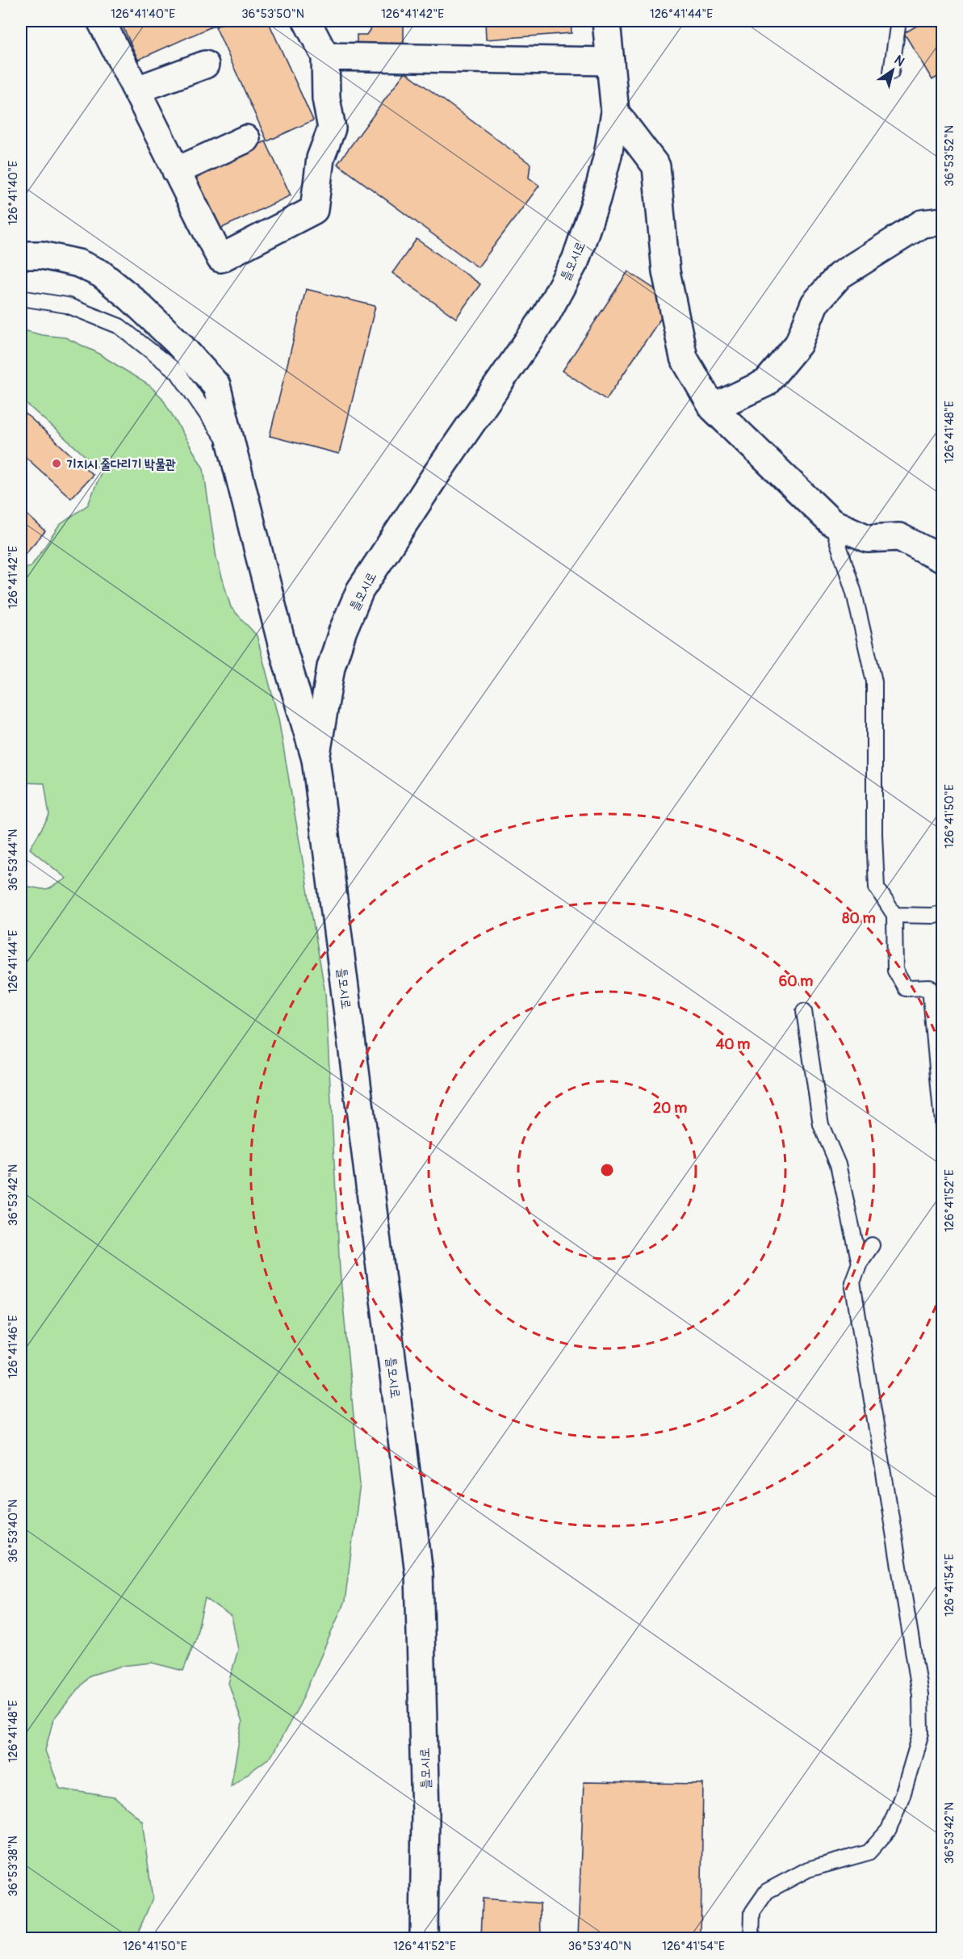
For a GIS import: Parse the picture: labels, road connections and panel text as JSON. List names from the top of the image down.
{
  "streets": {
    "street": ["틀모시로"]
  },
  "places": ["기지시 줄다리기 박물관"],
  "north": "top right",
  "coordinates": [
    "126°41'40\"E",
    "36°53'50\"N",
    "126°41'42\"E",
    "126°41'44\"E",
    "36°53'52\"N",
    "126°41'48\"E",
    "126°41'50\"E",
    "36°53'44\"N",
    "36°53'42\"N",
    "126°41'52\"E",
    "126°41'46\"E",
    "36°53'40\"N",
    "126°41'54\"E",
    "36°53'38\"N"
  ],
  "rings": [
    "80 m",
    "60 m",
    "40 m",
    "20 m"
  ]
}
